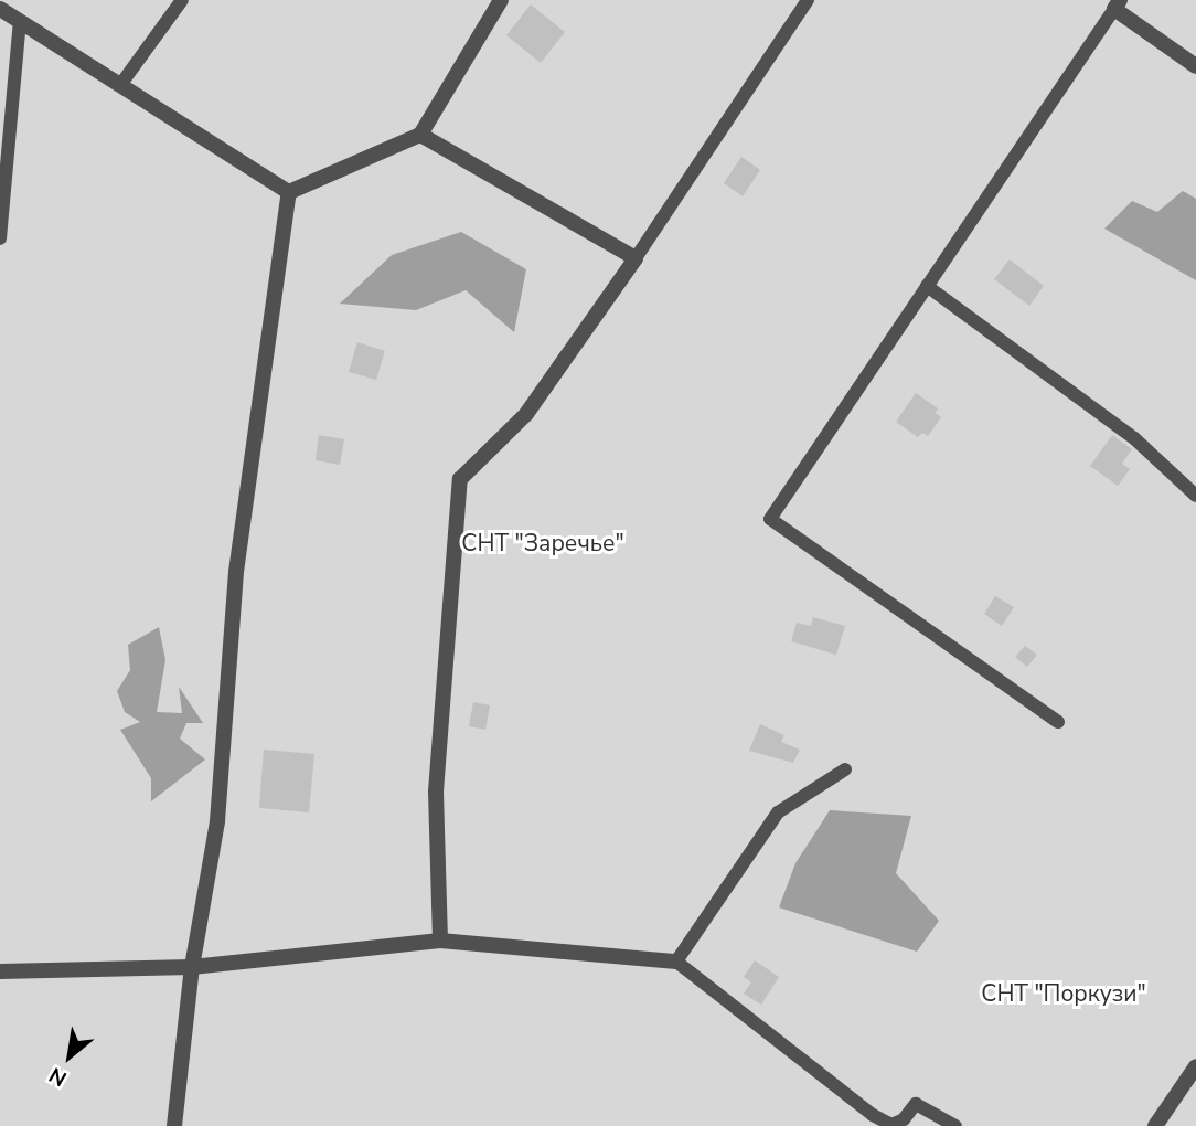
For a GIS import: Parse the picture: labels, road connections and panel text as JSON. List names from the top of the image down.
{
  "parks": ["СНТ \"Заречье\"", "СНТ \"Поркузи\""],
  "north": "bottom left"
}
